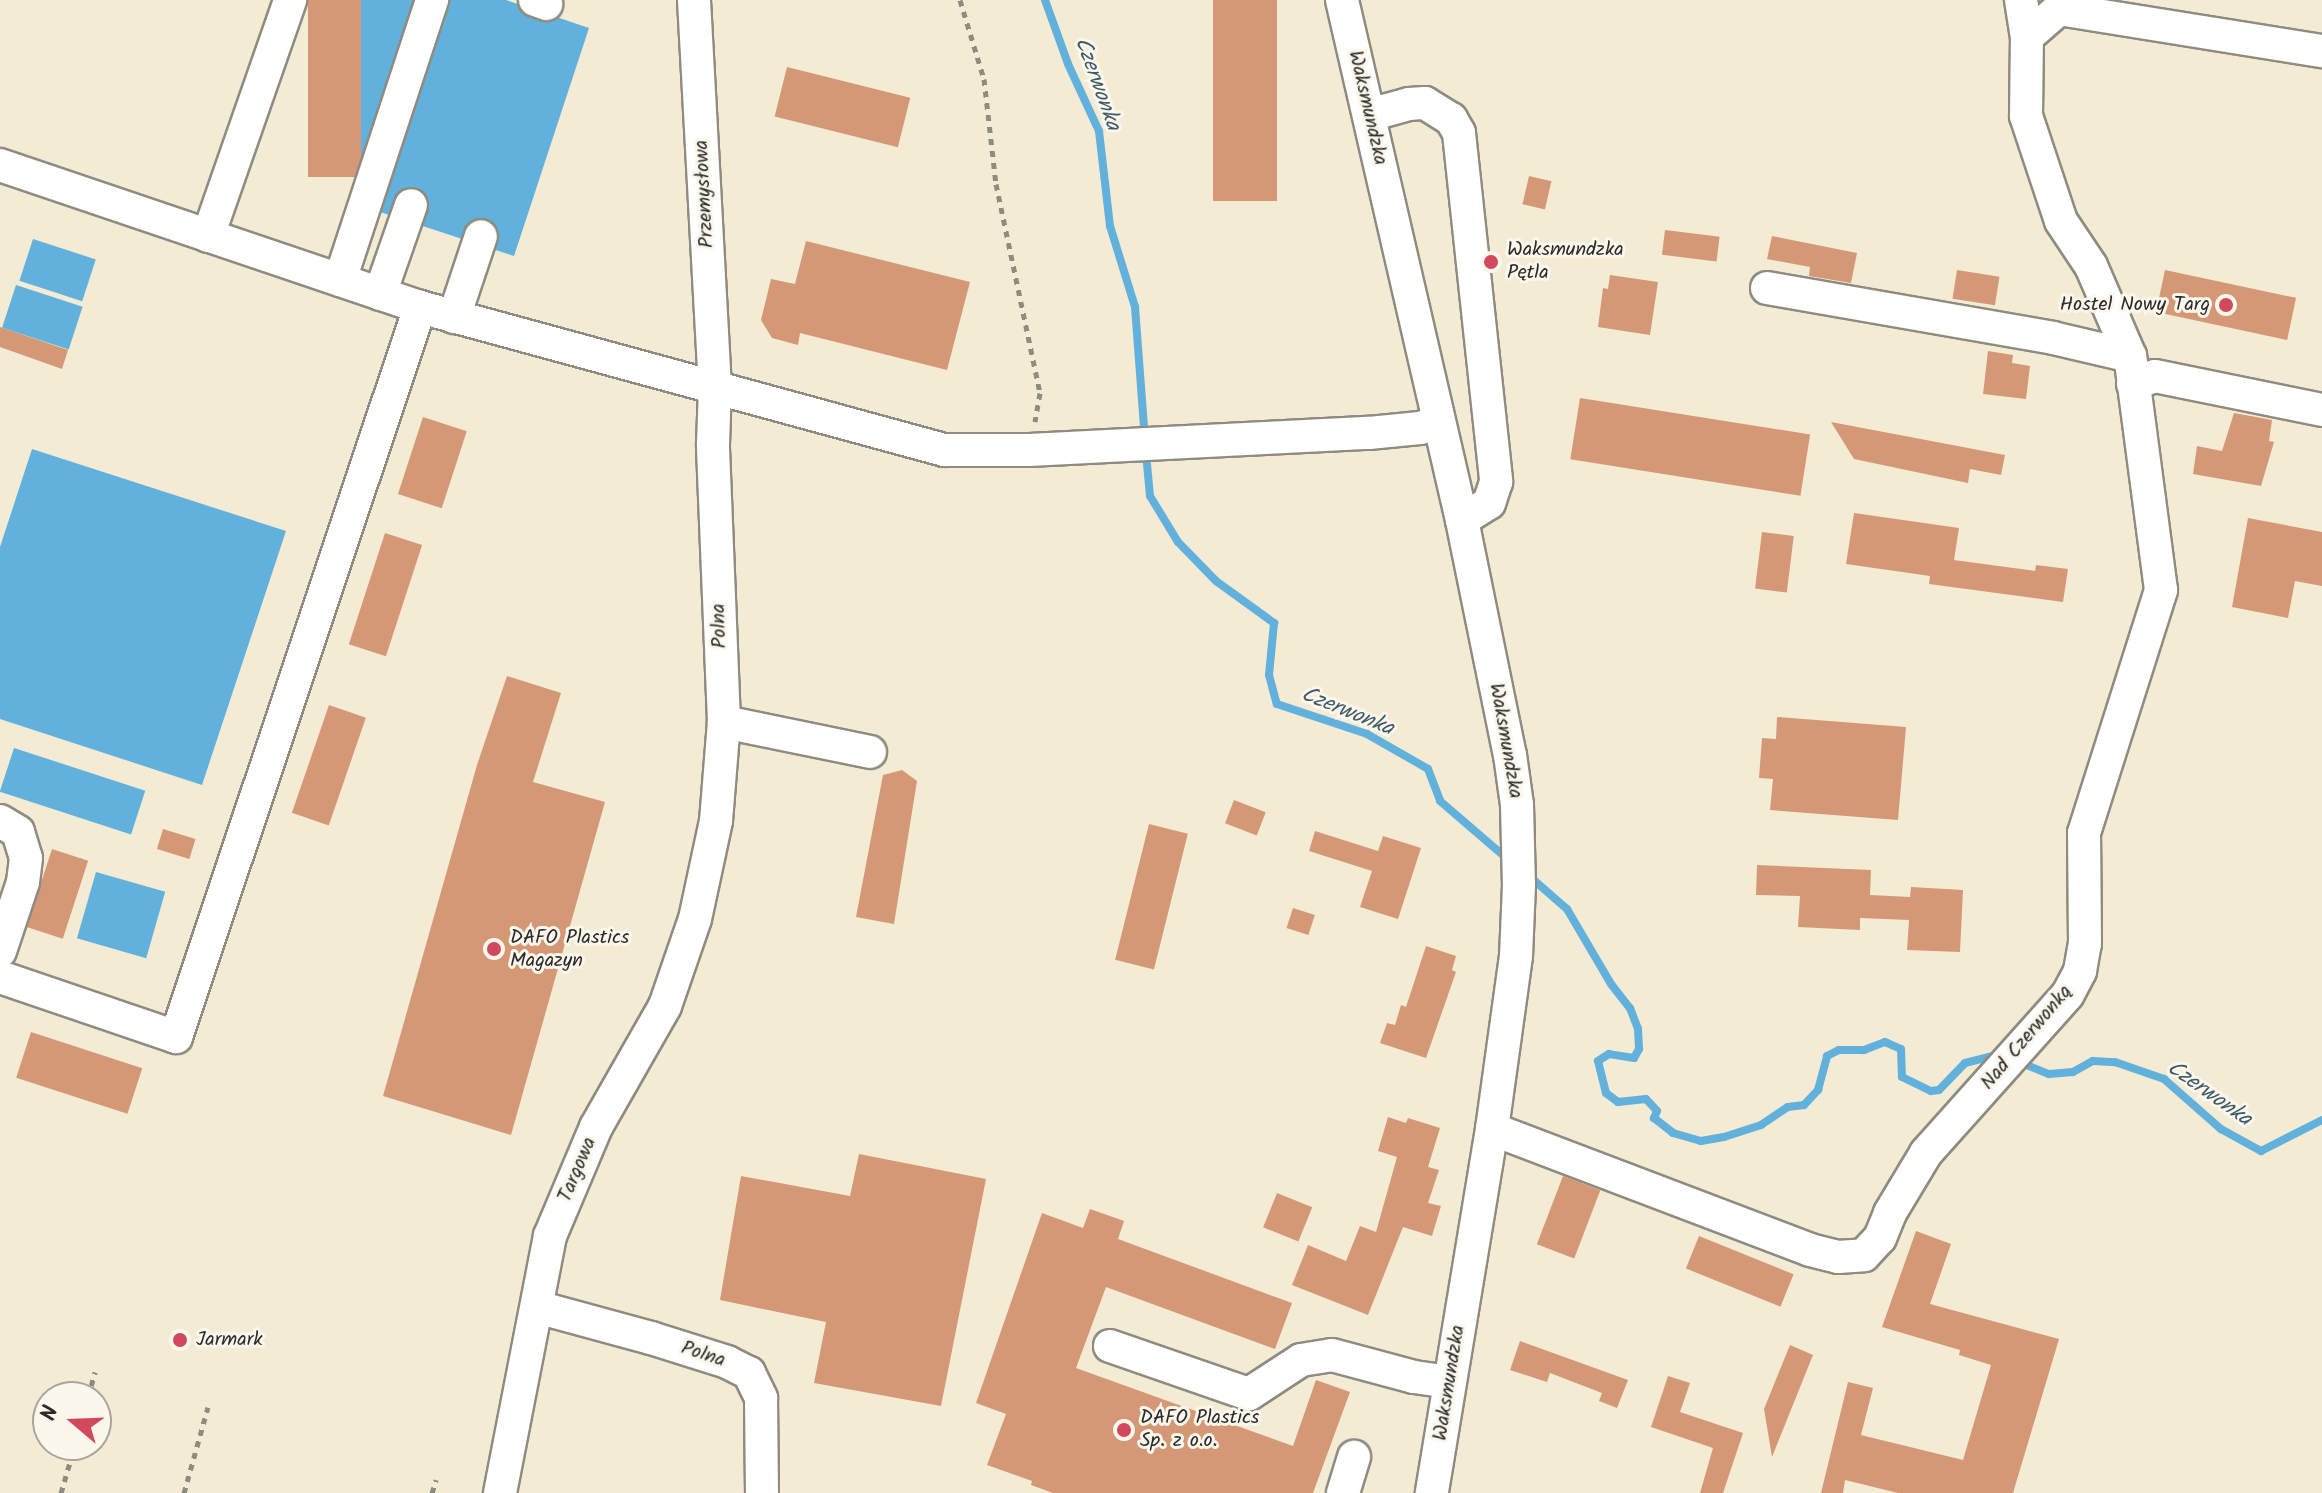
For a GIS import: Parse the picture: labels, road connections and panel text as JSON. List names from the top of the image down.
{
  "streets": {
    "street": [
      "Waksmundzka",
      "Przemysłowa",
      "Polna",
      "Nad Czerwonką",
      "Targowa"
    ]
  },
  "crossings": [
    ["Waksmundzka", "Nad Czerwonką"],
    ["Przemysłowa", "Polna"],
    ["Polna", "Targowa"]
  ],
  "water": ["Czerwonka"],
  "places": [
    "Waksmundzka Pętla",
    "Hostel Nowy Targ",
    "DAFO Plastics Magazyn",
    "Jarmark",
    "DAFO Plastics Sp. z o.o."
  ],
  "north": "left"
}
